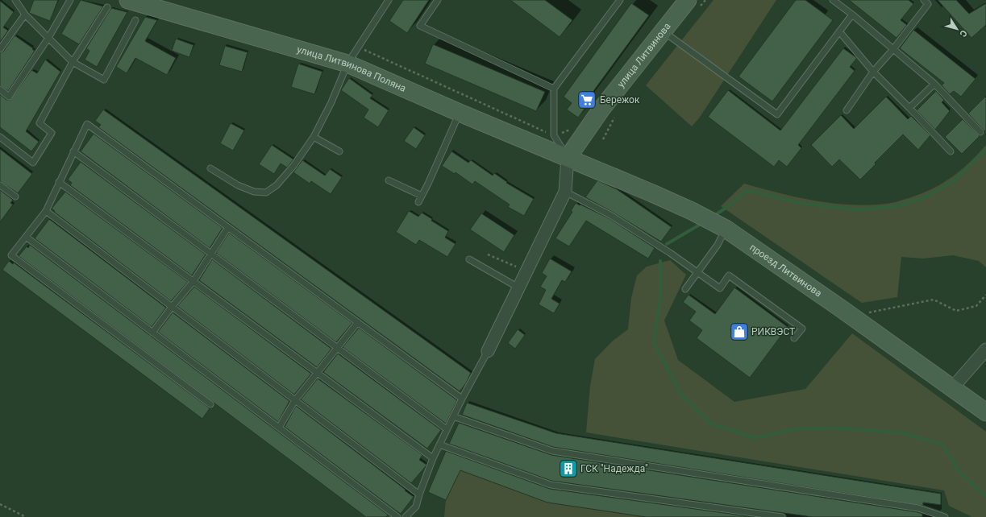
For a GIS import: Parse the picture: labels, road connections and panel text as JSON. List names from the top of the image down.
{
  "streets": {
    "main road": ["улица Литвинова", "улица Литвинова Поляна", "проезд Литвинова"]
  },
  "crossings": [
    ["улица Литвинова", "улица Литвинова Поляна"],
    ["улица Литвинова", "проезд Литвинова"],
    ["улица Литвинова Поляна", "проезд Литвинова"]
  ],
  "places": {
    "supermarket": ["Бережок"],
    "shop": ["РИКВЭСТ"],
    "building": ["ГСК \"Надежда\""]
  },
  "north": "bottom right"
}
